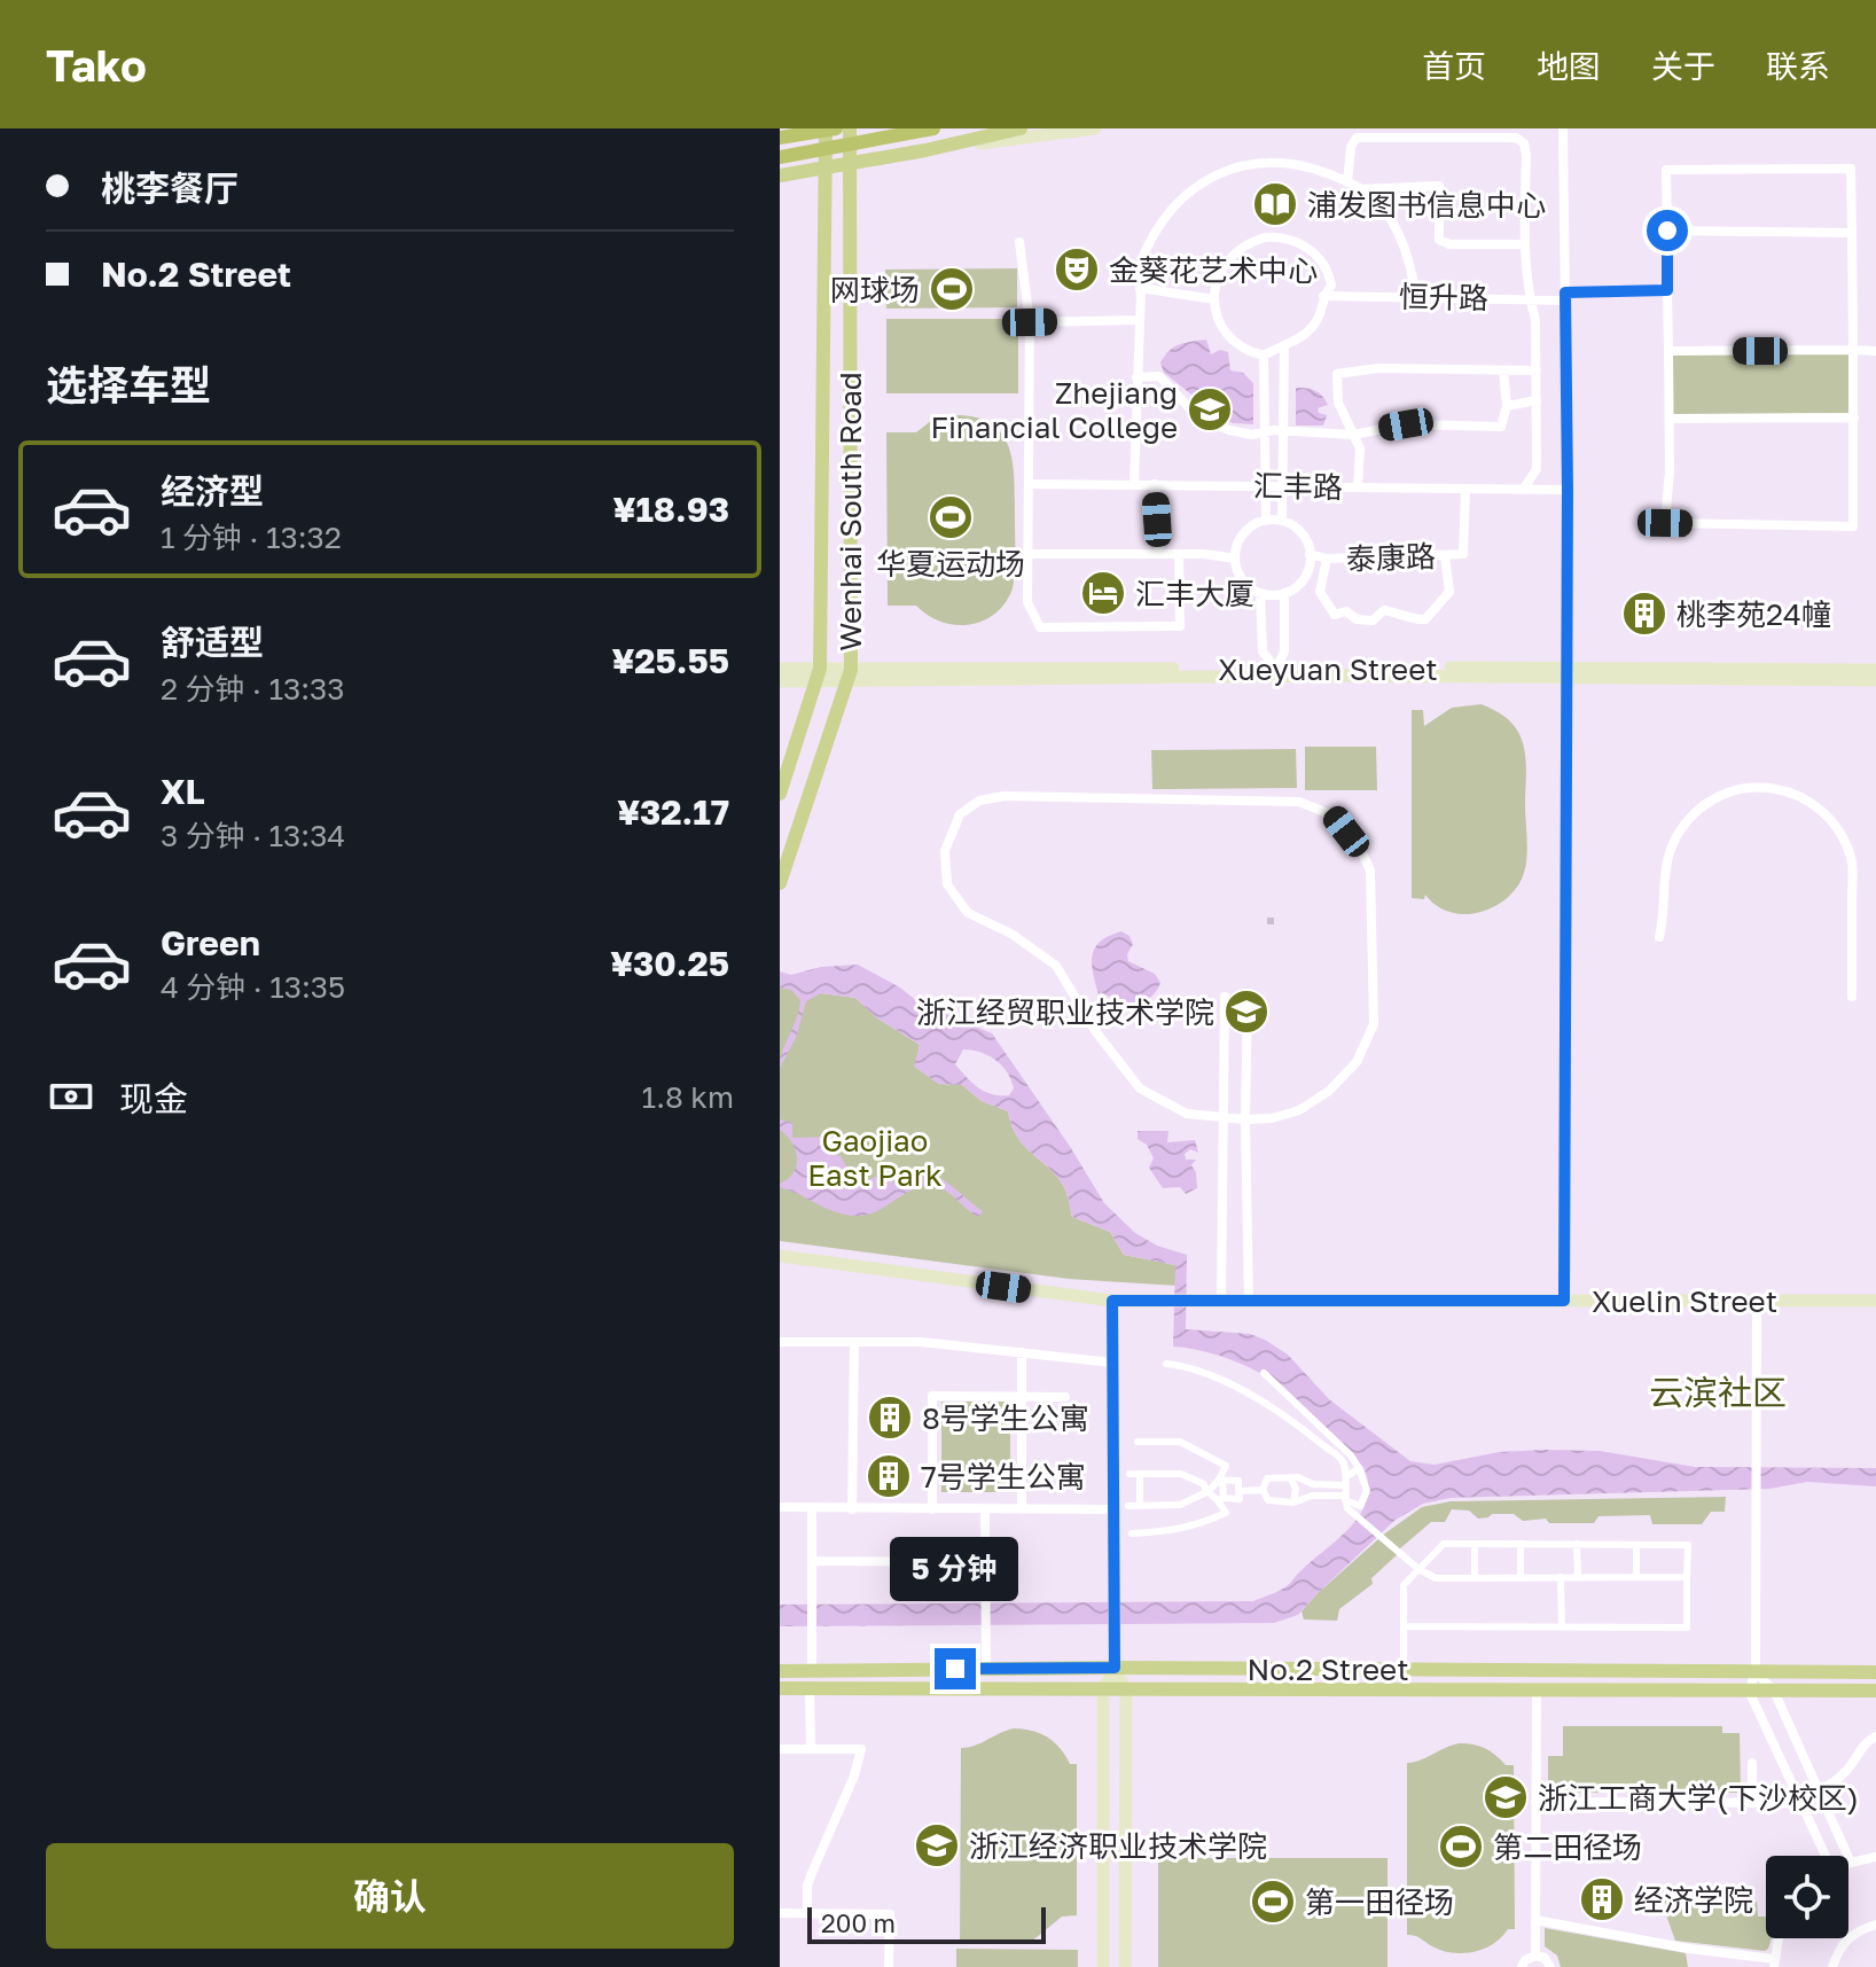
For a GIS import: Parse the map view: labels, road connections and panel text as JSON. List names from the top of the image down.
{
  "streets": {
    "main road": [
      "Wenhai South Road",
      "Xueyuan Street",
      "Xuelin Street",
      "No.2 Street"
    ],
    "street": ["恒升路", "汇丰路", "泰康路"]
  },
  "crossings": [
    ["汇丰路", "泰康路"],
    ["Wenhai South Road", "Xueyuan Street"]
  ],
  "districts": ["云滨社区"],
  "parks": ["Gaojiao East Park"],
  "places": {
    "library": ["浦发图书信息中心"],
    "theatre": ["金葵花艺术中心"],
    "sports": [
      "网球场",
      "华夏运动场",
      "第二田径场",
      "第一田径场"
    ],
    "school or university": [
      "Zhejiang Financial College",
      "浙江经贸职业技术学院",
      "浙江工商大学(下沙校区)",
      "浙江经济职业技术学院"
    ],
    "hotel": ["汇丰大厦"],
    "building": [
      "桃李苑24幢",
      "8号学生公寓",
      "7号学生公寓",
      "经济学院"
    ]
  },
  "scale_bar": "200 m",
  "page": {
    "header": "Tako",
    "nav": [
      "首页",
      "地图",
      "关于",
      "联系"
    ],
    "banner": ["桃李餐厅", "No.2 Street"],
    "heading": "选择车型",
    "list": [
      {
        "name": "经济型",
        "note": "1 分钟 · 13:32",
        "value": "¥18.93"
      },
      {
        "name": "舒适型",
        "note": "2 分钟 · 13:33",
        "value": "¥25.55"
      },
      {
        "name": "XL",
        "note": "3 分钟 · 13:34",
        "value": "¥32.17"
      },
      {
        "name": "Green",
        "note": "4 分钟 · 13:35",
        "value": "¥30.25"
      }
    ],
    "pay": ["现金", "1.8 km"],
    "bubble": "5 分钟",
    "buttons": "确认",
    "scale": "200 m"
  }
}
